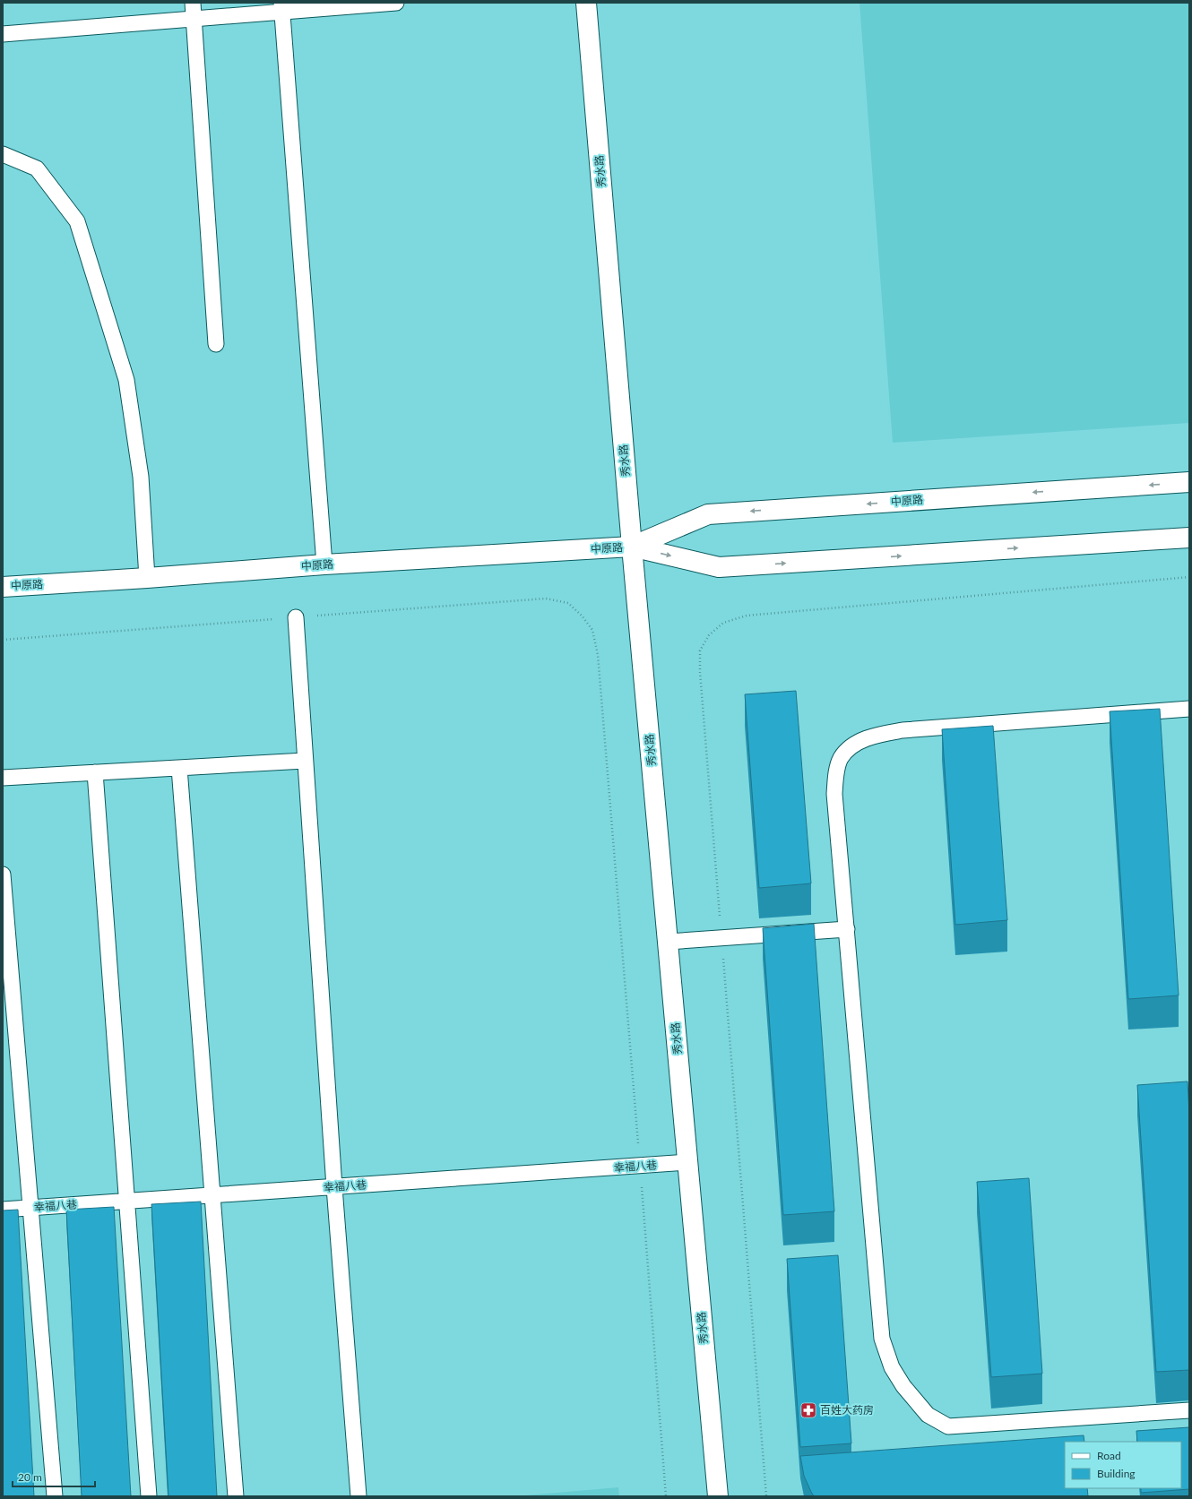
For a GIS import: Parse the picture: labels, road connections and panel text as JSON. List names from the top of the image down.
{
  "streets": {
    "main road": ["秀水路", "中原路"],
    "lane": ["幸福八巷"]
  },
  "crossings": [
    ["秀水路", "中原路"],
    ["秀水路", "幸福八巷"]
  ],
  "places": {
    "pharmacy": ["百姓大药房"]
  },
  "legend": ["Road", "Building"],
  "scale_bar": "20 m"
}
